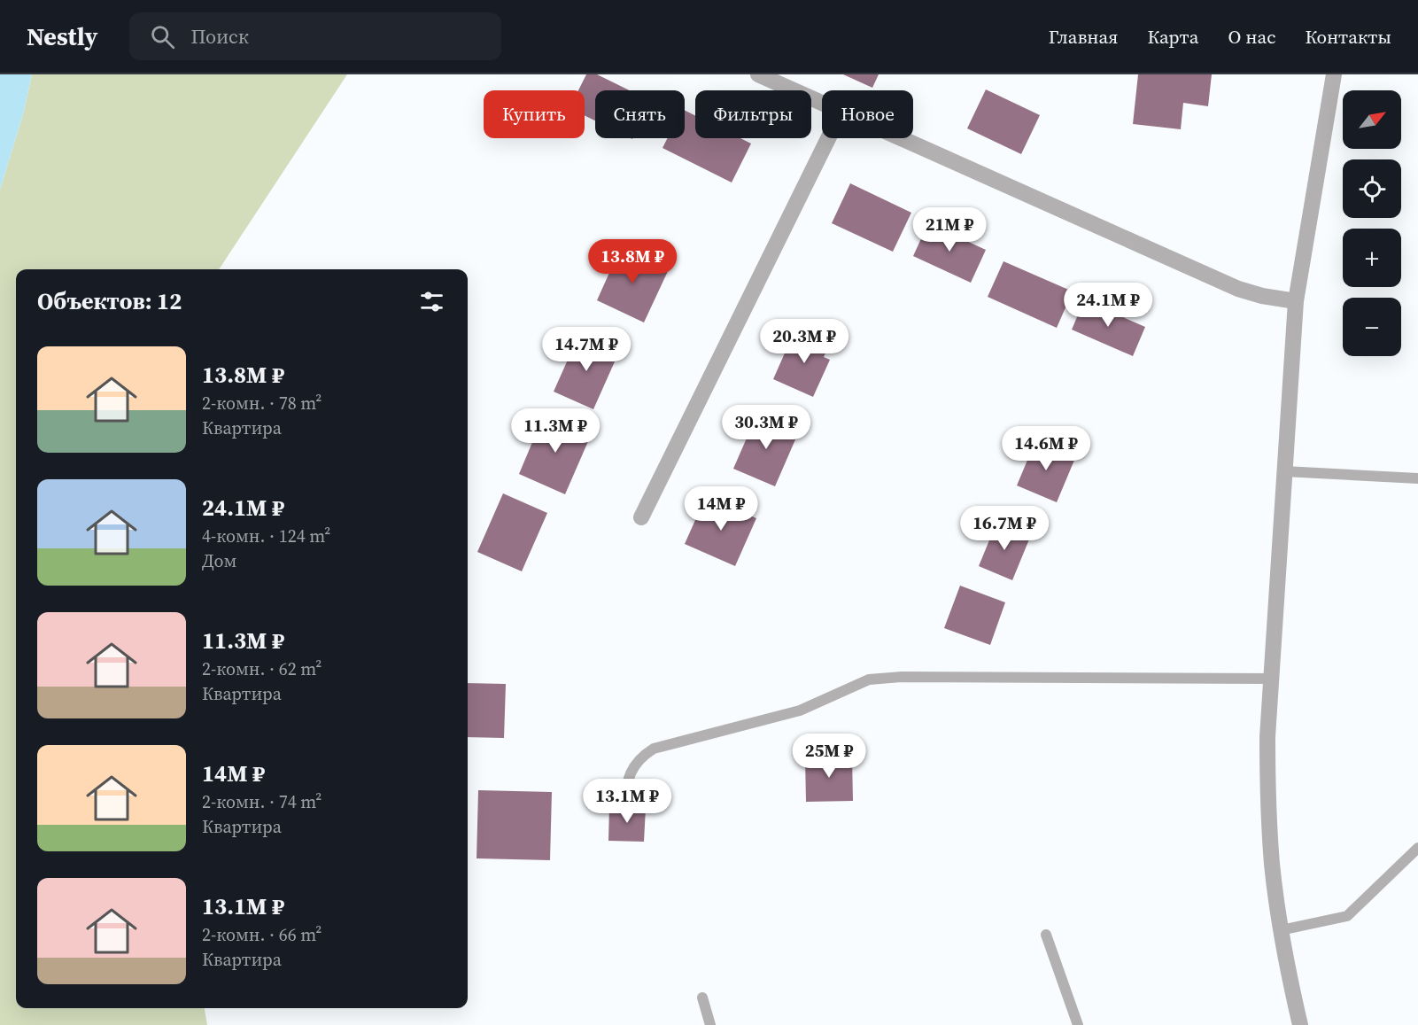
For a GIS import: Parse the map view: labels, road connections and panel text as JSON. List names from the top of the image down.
{
  "north": "top right",
  "page": {
    "header": "Nestly",
    "search": "Поиск",
    "nav": [
      "Главная",
      "Карта",
      "О нас",
      "Контакты"
    ],
    "map_buttons": ["+", "−"],
    "chip": [
      "Купить",
      "Снять",
      "Фильтры",
      "Новое"
    ],
    "price": [
      "21M ₽",
      "13.8M ₽",
      "24.1M ₽",
      "20.3M ₽",
      "14.7M ₽",
      "30.3M ₽",
      "11.3M ₽",
      "14.6M ₽",
      "14M ₽",
      "16.7M ₽",
      "25M ₽",
      "13.1M ₽"
    ],
    "heading": "Объектов: 12",
    "list": [
      {
        "name": "13.8M ₽",
        "note": "2-комн. · 78 m² · Квартира"
      },
      {
        "name": "24.1M ₽",
        "note": "4-комн. · 124 m² · Дом"
      },
      {
        "name": "11.3M ₽",
        "note": "2-комн. · 62 m² · Квартира"
      },
      {
        "name": "14M ₽",
        "note": "2-комн. · 74 m² · Квартира"
      },
      {
        "name": "13.1M ₽",
        "note": "2-комн. · 66 m² · Квартира"
      }
    ]
  }
}
